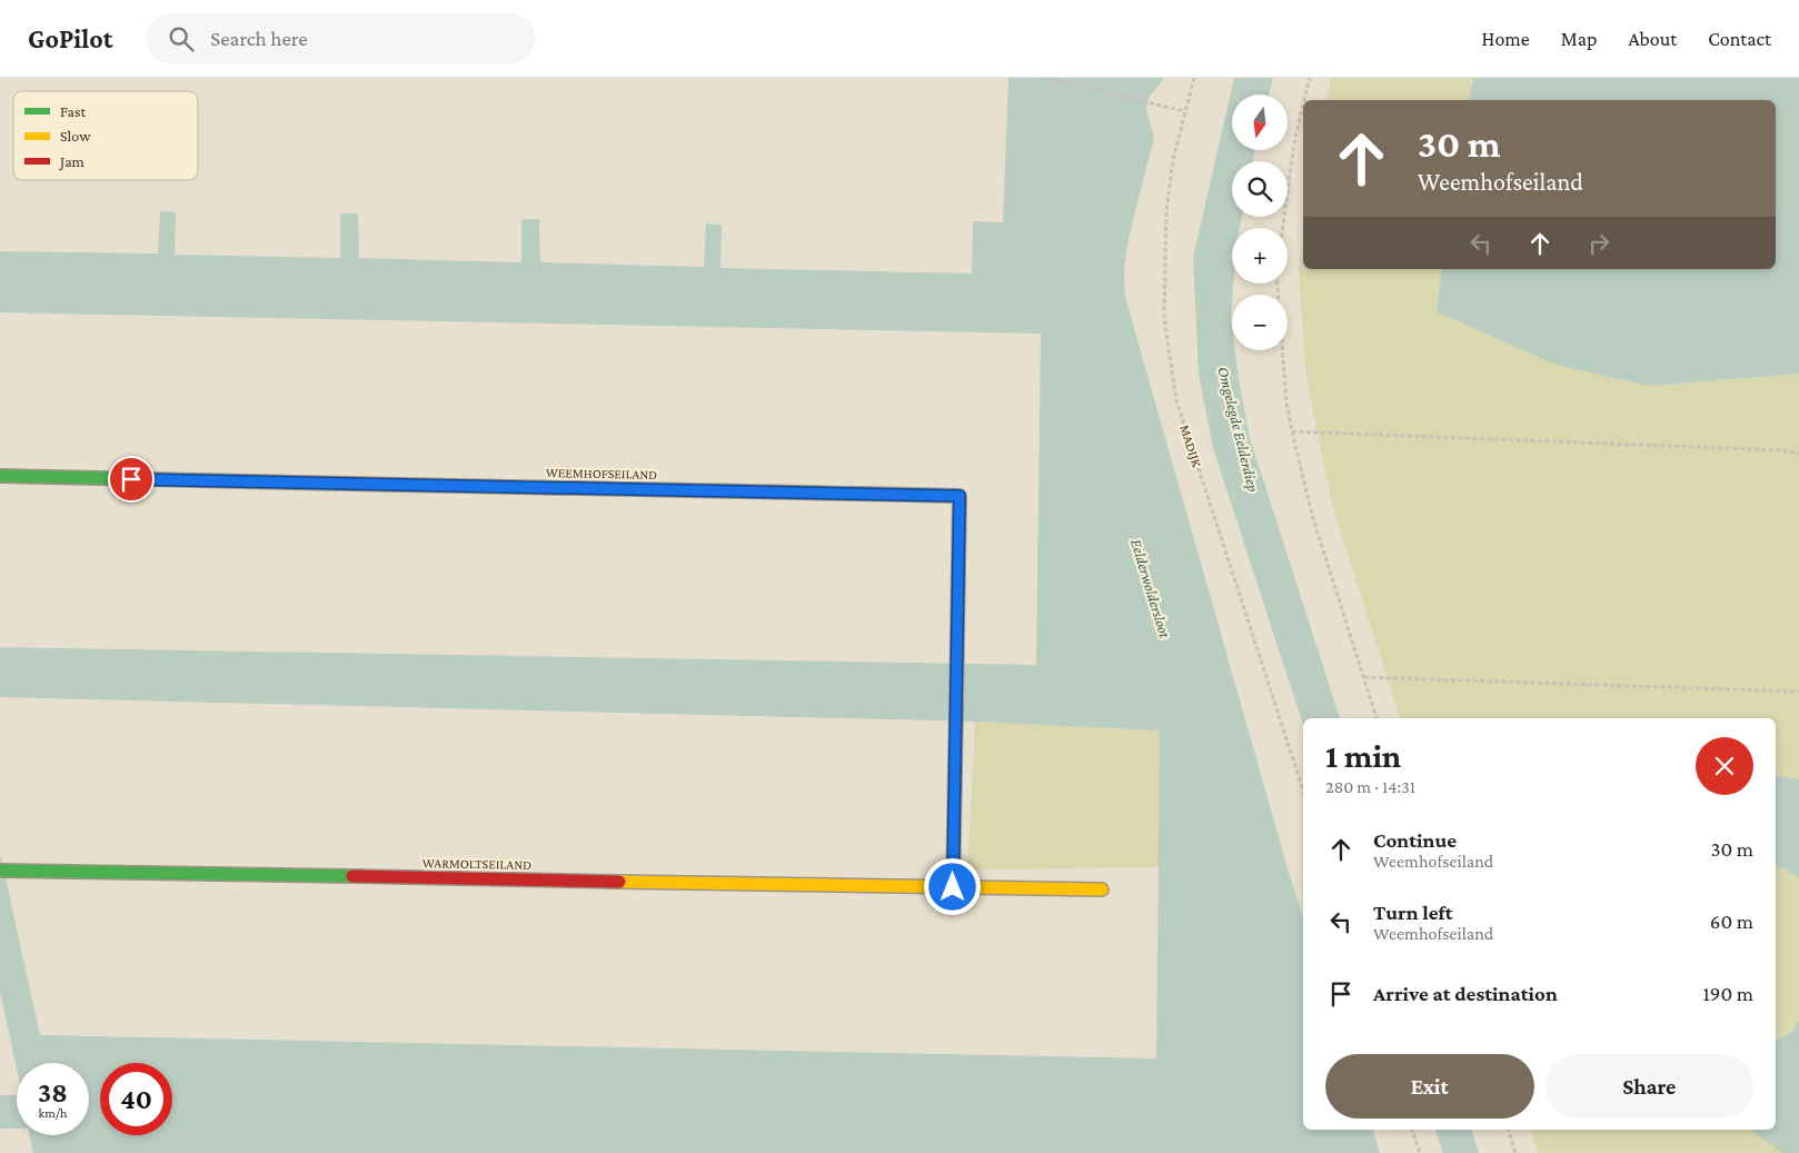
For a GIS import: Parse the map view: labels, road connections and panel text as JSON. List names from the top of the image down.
{
  "streets": {
    "street": ["WEEMHOFSEILAND", "WARMOLTSEILAND"],
    "path": ["MADIJK"]
  },
  "crossings": [
    ["WEEMHOFSEILAND", "WARMOLTSEILAND"]
  ],
  "water": ["Omgelegde Eelderdiep", "Eelderwoldersloot"],
  "legend": ["Fast", "Slow", "Jam"],
  "north": "bottom",
  "page": {
    "header": "GoPilot",
    "search": "Search here",
    "nav": [
      "Home",
      "Map",
      "About",
      "Contact"
    ],
    "map_buttons": ["+", "−"],
    "turn": ["30 m", "Weemhofseiland"],
    "heading": ["1 min", "280 m · 14:31"],
    "list": [
      {
        "name": "Continue",
        "note": "Weemhofseiland",
        "value": "30 m"
      },
      {
        "name": "Turn left",
        "note": "Weemhofseiland",
        "value": "60 m"
      },
      {
        "name": "Arrive at destination",
        "value": "190 m"
      }
    ],
    "buttons": ["Exit", "Share"],
    "speed": "38 km/h",
    "limit": "40"
  }
}
